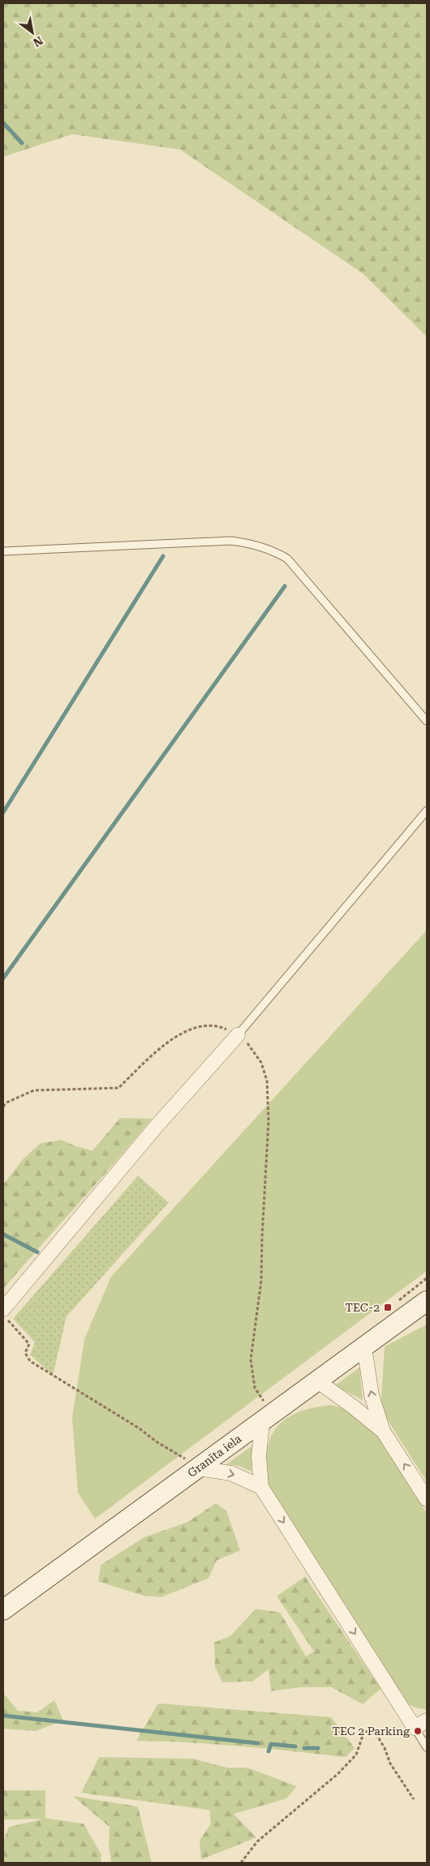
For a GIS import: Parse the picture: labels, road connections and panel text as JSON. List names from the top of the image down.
{
  "streets": {
    "main road": ["Granīta iela"]
  },
  "places": {
    "transit": ["TEC-2"],
    "other": ["TEC 2 Parking"]
  },
  "north": "bottom right"
}
